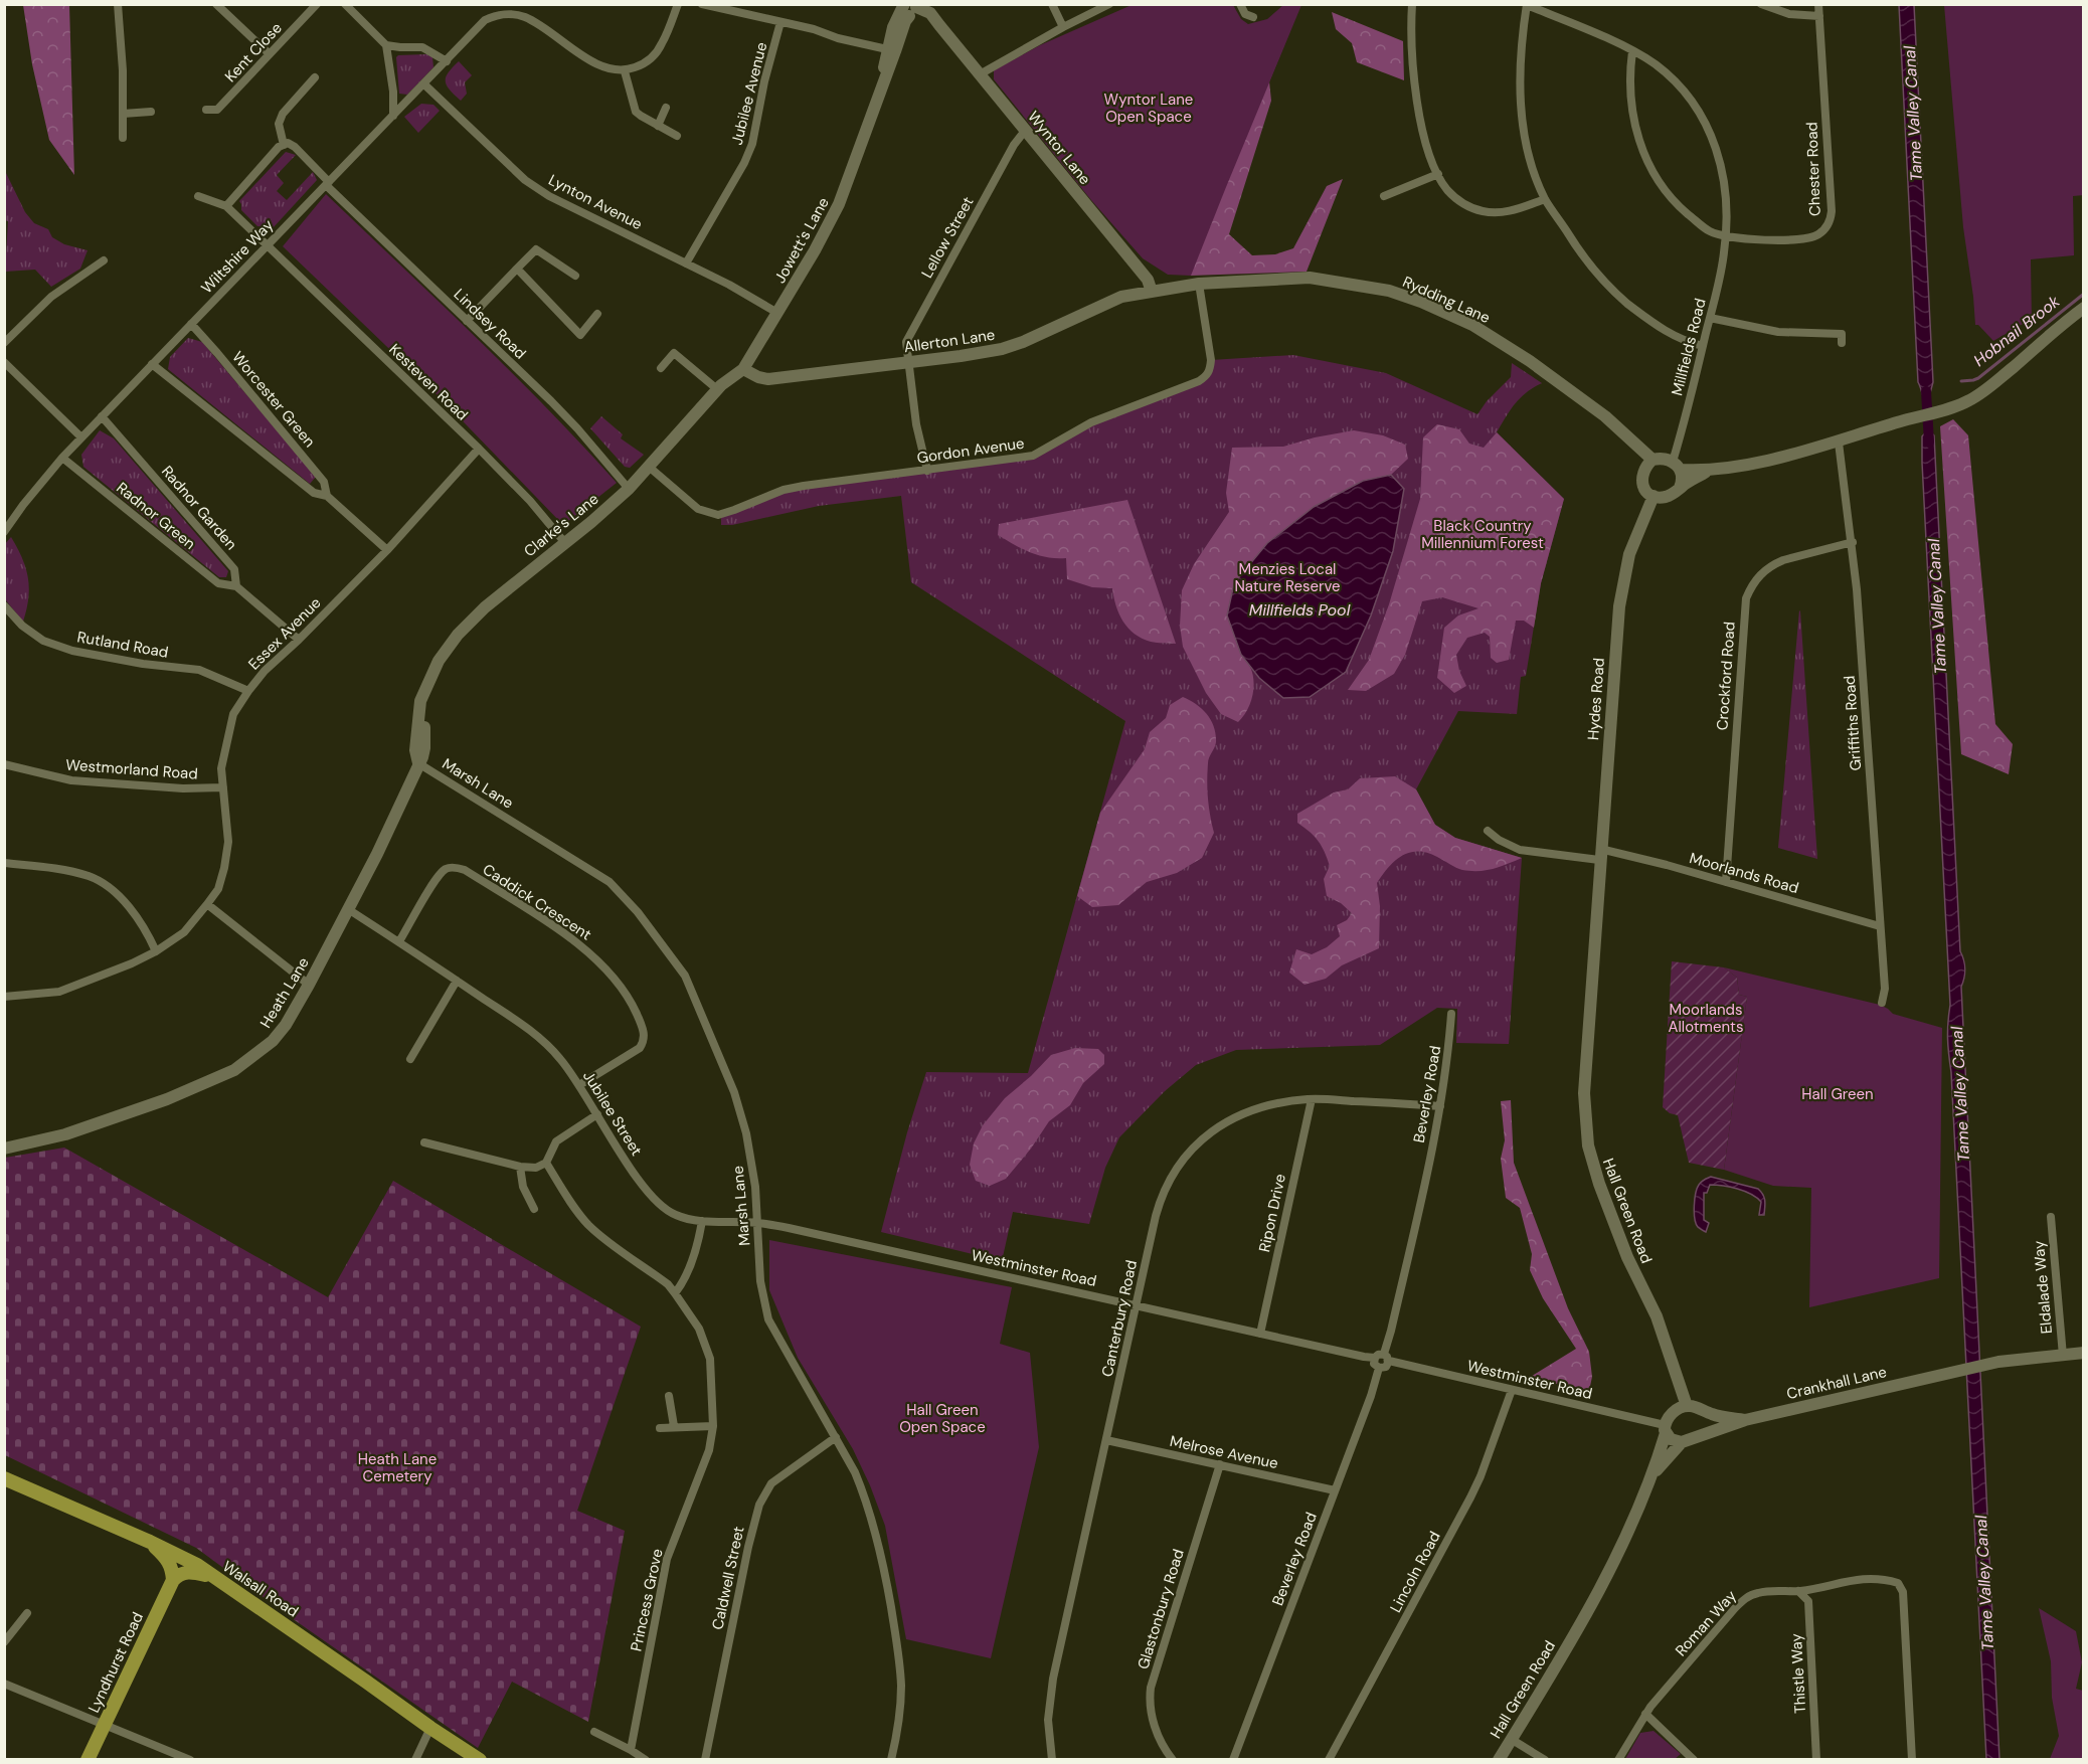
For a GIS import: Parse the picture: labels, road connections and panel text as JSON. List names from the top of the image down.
{
  "streets": {
    "main road": ["Walsall Road", "Lyndhurst Road"],
    "street": [
      "Kent Close",
      "Jubilee Avenue",
      "Wyntor Lane",
      "Chester Road",
      "Lynton Avenue",
      "Lellow Street",
      "Jowett's Lane",
      "Wiltshire Way",
      "Rydding Lane",
      "Lindsey Road",
      "Allerton Lane",
      "Millfields Road",
      "Kesteven Road",
      "Worcester Green",
      "Gordon Avenue",
      "Radnor Garden",
      "Radnor Green",
      "Clarke's Lane",
      "Essex Avenue",
      "Rutland Road",
      "Crockford Road",
      "Hydes Road",
      "Griffiths Road",
      "Westmorland Road",
      "Marsh Lane",
      "Moorlands Road",
      "Caddick Crescent",
      "Heath Lane",
      "Beverley Road",
      "Jubilee Street",
      "Hall Green Road",
      "Ripon Drive",
      "Westminster Road",
      "Eldalade Way",
      "Canterbury Road",
      "Crankhall Lane",
      "Melrose Avenue",
      "Lincoln Road",
      "Caldwell Street",
      "Princess Grove",
      "Glastonbury Road",
      "Roman Way",
      "Thistle Way"
    ]
  },
  "crossings": [
    ["Jubilee Avenue", "Lynton Avenue"],
    ["Wyntor Lane", "Lellow Street"],
    ["Wyntor Lane", "Jowett's Lane"],
    ["Wyntor Lane", "Rydding Lane"],
    ["Wyntor Lane", "Allerton Lane"],
    ["Chester Road", "Millfields Road"],
    ["Lynton Avenue", "Jowett's Lane"],
    ["Lynton Avenue", "Wiltshire Way"],
    ["Lellow Street", "Allerton Lane"],
    ["Lellow Street", "Gordon Avenue"],
    ["Jowett's Lane", "Allerton Lane"],
    ["Jowett's Lane", "Clarke's Lane"],
    ["Wiltshire Way", "Lindsey Road"],
    ["Wiltshire Way", "Kesteven Road"],
    ["Wiltshire Way", "Worcester Green"],
    ["Wiltshire Way", "Radnor Garden"],
    ["Wiltshire Way", "Radnor Green"],
    ["Rydding Lane", "Allerton Lane"],
    ["Rydding Lane", "Millfields Road"],
    ["Rydding Lane", "Gordon Avenue"],
    ["Rydding Lane", "Hydes Road"],
    ["Lindsey Road", "Clarke's Lane"],
    ["Millfields Road", "Hydes Road"],
    ["Kesteven Road", "Clarke's Lane"],
    ["Kesteven Road", "Essex Avenue"],
    ["Worcester Green", "Essex Avenue"],
    ["Gordon Avenue", "Clarke's Lane"],
    ["Radnor Garden", "Radnor Green"],
    ["Radnor Garden", "Essex Avenue"],
    ["Clarke's Lane", "Marsh Lane"],
    ["Clarke's Lane", "Heath Lane"],
    ["Essex Avenue", "Rutland Road"],
    ["Essex Avenue", "Westmorland Road"],
    ["Crockford Road", "Griffiths Road"],
    ["Crockford Road", "Moorlands Road"],
    ["Hydes Road", "Moorlands Road"],
    ["Hydes Road", "Hall Green Road"],
    ["Griffiths Road", "Moorlands Road"],
    ["Marsh Lane", "Heath Lane"],
    ["Marsh Lane", "Jubilee Street"],
    ["Marsh Lane", "Westminster Road"],
    ["Marsh Lane", "Caldwell Street"],
    ["Caddick Crescent", "Jubilee Street"],
    ["Heath Lane", "Jubilee Street"],
    ["Beverley Road", "Westminster Road"],
    ["Beverley Road", "Canterbury Road"],
    ["Beverley Road", "Melrose Avenue"],
    ["Jubilee Street", "Westminster Road"],
    ["Hall Green Road", "Westminster Road"],
    ["Hall Green Road", "Crankhall Lane"],
    ["Ripon Drive", "Westminster Road"],
    ["Ripon Drive", "Canterbury Road"],
    ["Westminster Road", "Canterbury Road"],
    ["Westminster Road", "Crankhall Lane"],
    ["Westminster Road", "Lincoln Road"],
    ["Eldalade Way", "Crankhall Lane"],
    ["Canterbury Road", "Melrose Avenue"],
    ["Melrose Avenue", "Glastonbury Road"],
    ["Roman Way", "Thistle Way"]
  ],
  "water": ["Tame Valley Canal", "Hobnail Brook", "Millfields Pool"],
  "parks": [
    "Wyntor Lane Open Space",
    "Black Country Millennium Forest",
    "Menzies Local Nature Reserve",
    "Moorlands Allotments",
    "Hall Green",
    "Hall Green Open Space",
    "Heath Lane Cemetery"
  ]
}
